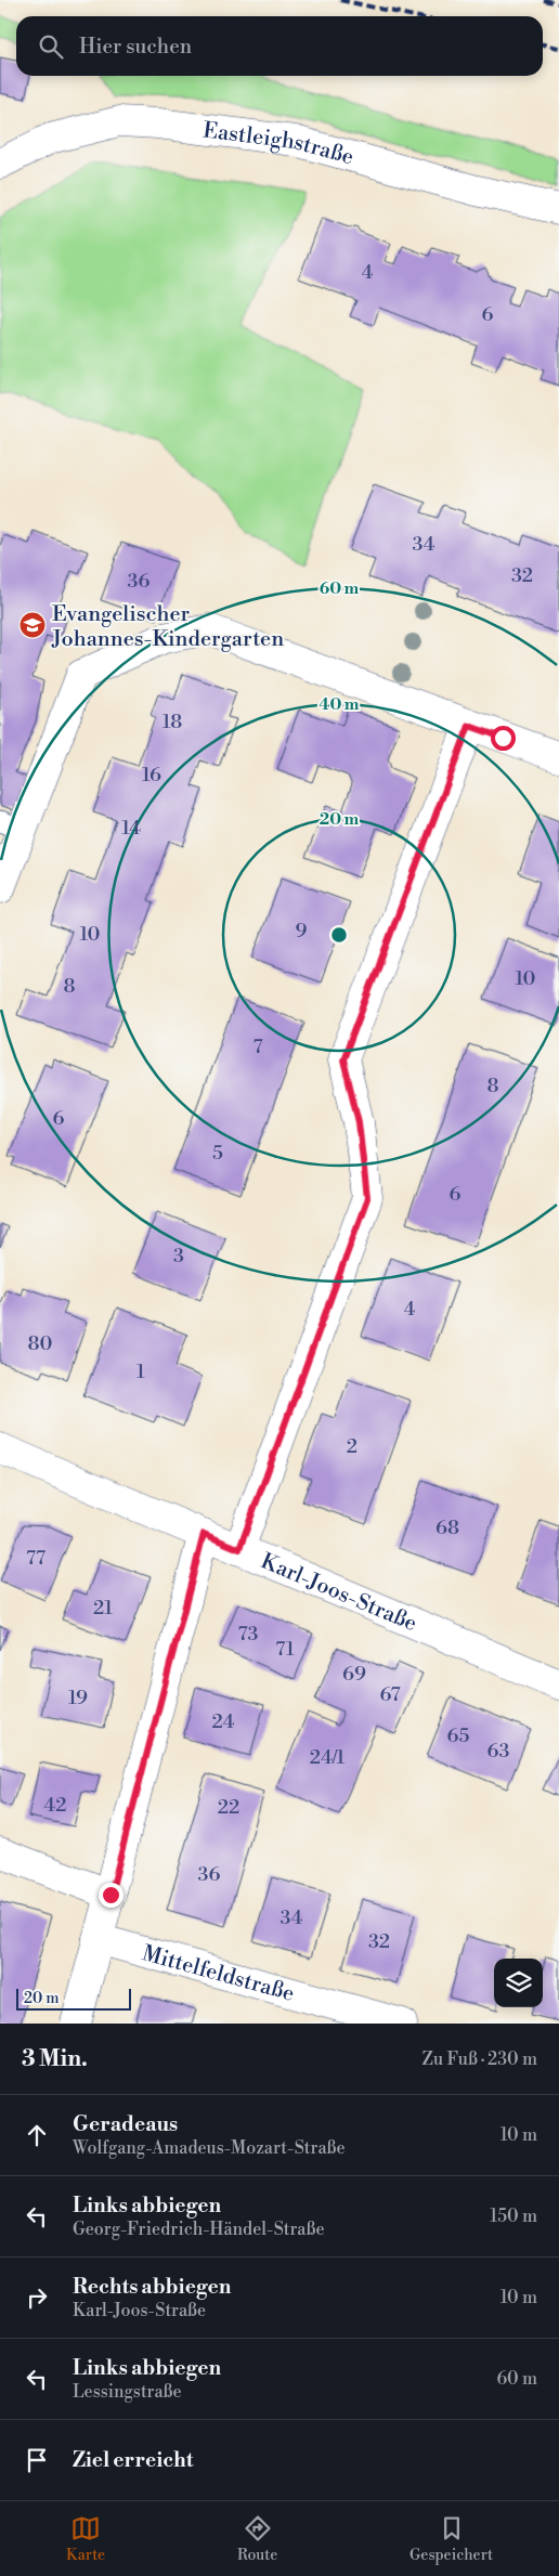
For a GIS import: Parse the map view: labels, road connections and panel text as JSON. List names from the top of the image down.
{
  "streets": {
    "street": ["Eastleighstraße", "Karl-Joos-Straße", "Mittelfeldstraße"]
  },
  "places": {
    "school or university": ["Evangelischer Johannes-Kindergarten"]
  },
  "house_numbers": [
    "4",
    "6",
    "34",
    "32",
    "36",
    "18",
    "16",
    "14",
    "9",
    "10",
    "10",
    "8",
    "7",
    "8",
    "6",
    "5",
    "6",
    "3",
    "4",
    "80",
    "1",
    "2",
    "68",
    "77",
    "21",
    "73",
    "71",
    "69",
    "67",
    "19",
    "24",
    "65",
    "63",
    "24/1",
    "42",
    "22",
    "36",
    "34",
    "32"
  ],
  "scale_bar": "20 m",
  "page": {
    "search": "Hier suchen",
    "scale": "20 m",
    "heading": ["3 Min.", "Zu Fuß · 230 m"],
    "list": [
      ["Geradeaus", "Wolfgang-Amadeus-Mozart-Straße", "10 m"],
      ["Links abbiegen", "Georg-Friedrich-Händel-Straße", "150 m"],
      ["Rechts abbiegen", "Karl-Joos-Straße", "10 m"],
      ["Links abbiegen", "Lessingstraße", "60 m"],
      "Ziel erreicht"
    ],
    "nav": ["Karte", "Route", "Gespeichert"]
  },
  "rings": ["60 m", "40 m", "20 m"]
}
